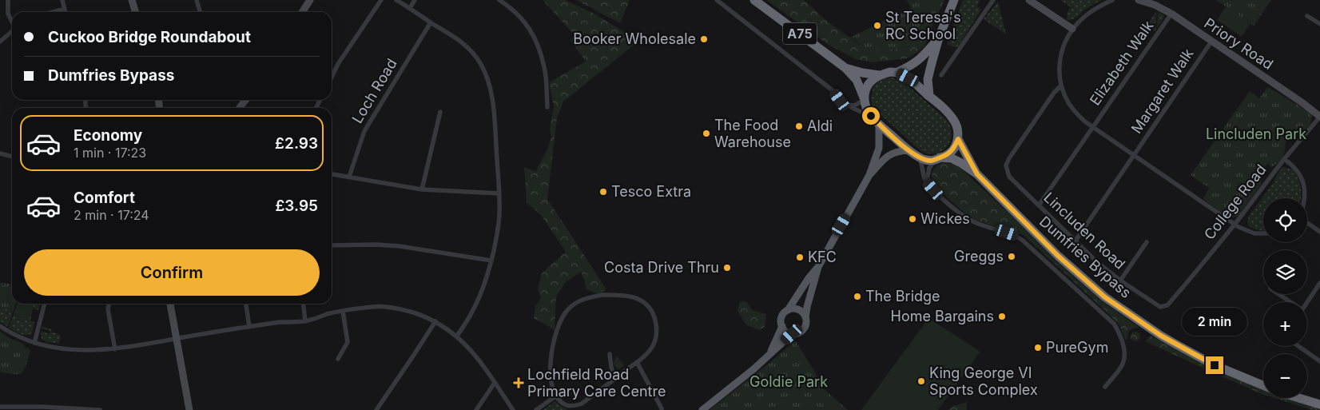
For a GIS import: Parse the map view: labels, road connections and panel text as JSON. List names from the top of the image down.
{
  "streets": {
    "highway": ["A75", "Dumfries Bypass"],
    "street": [
      "Priory Road",
      "Elizabeth Walk",
      "Loch Road",
      "Margaret Walk",
      "College Road",
      "Lincluden Road"
    ]
  },
  "crossings": [
    ["A75", "Dumfries Bypass"],
    ["Priory Road", "Elizabeth Walk"],
    ["Priory Road", "Margaret Walk"],
    ["Priory Road", "College Road"],
    ["Elizabeth Walk", "Lincluden Road"],
    ["Margaret Walk", "Lincluden Road"],
    ["College Road", "Lincluden Road"]
  ],
  "parks": ["Lincluden Park", "Goldie Park"],
  "places": {
    "other": [
      "St Teresa's RC School",
      "Booker Wholesale",
      "Aldi",
      "The Food Warehouse",
      "Tesco Extra",
      "Wickes",
      "Greggs",
      "KFC",
      "Costa Drive Thru",
      "The Bridge",
      "Home Bargains",
      "PureGym",
      "King George VI Sports Complex"
    ],
    "health": ["Lochfield Road Primary Care Centre"]
  },
  "page": {
    "banner": ["Cuckoo Bridge Roundabout", "Dumfries Bypass"],
    "list": [
      {
        "name": "Economy",
        "note": "1 min · 17:23",
        "value": "£2.93"
      },
      {
        "name": "Comfort",
        "note": "2 min · 17:24",
        "value": "£3.95"
      }
    ],
    "map_buttons": ["+", "−"],
    "buttons": "Confirm",
    "bubble": "2 min"
  }
}
